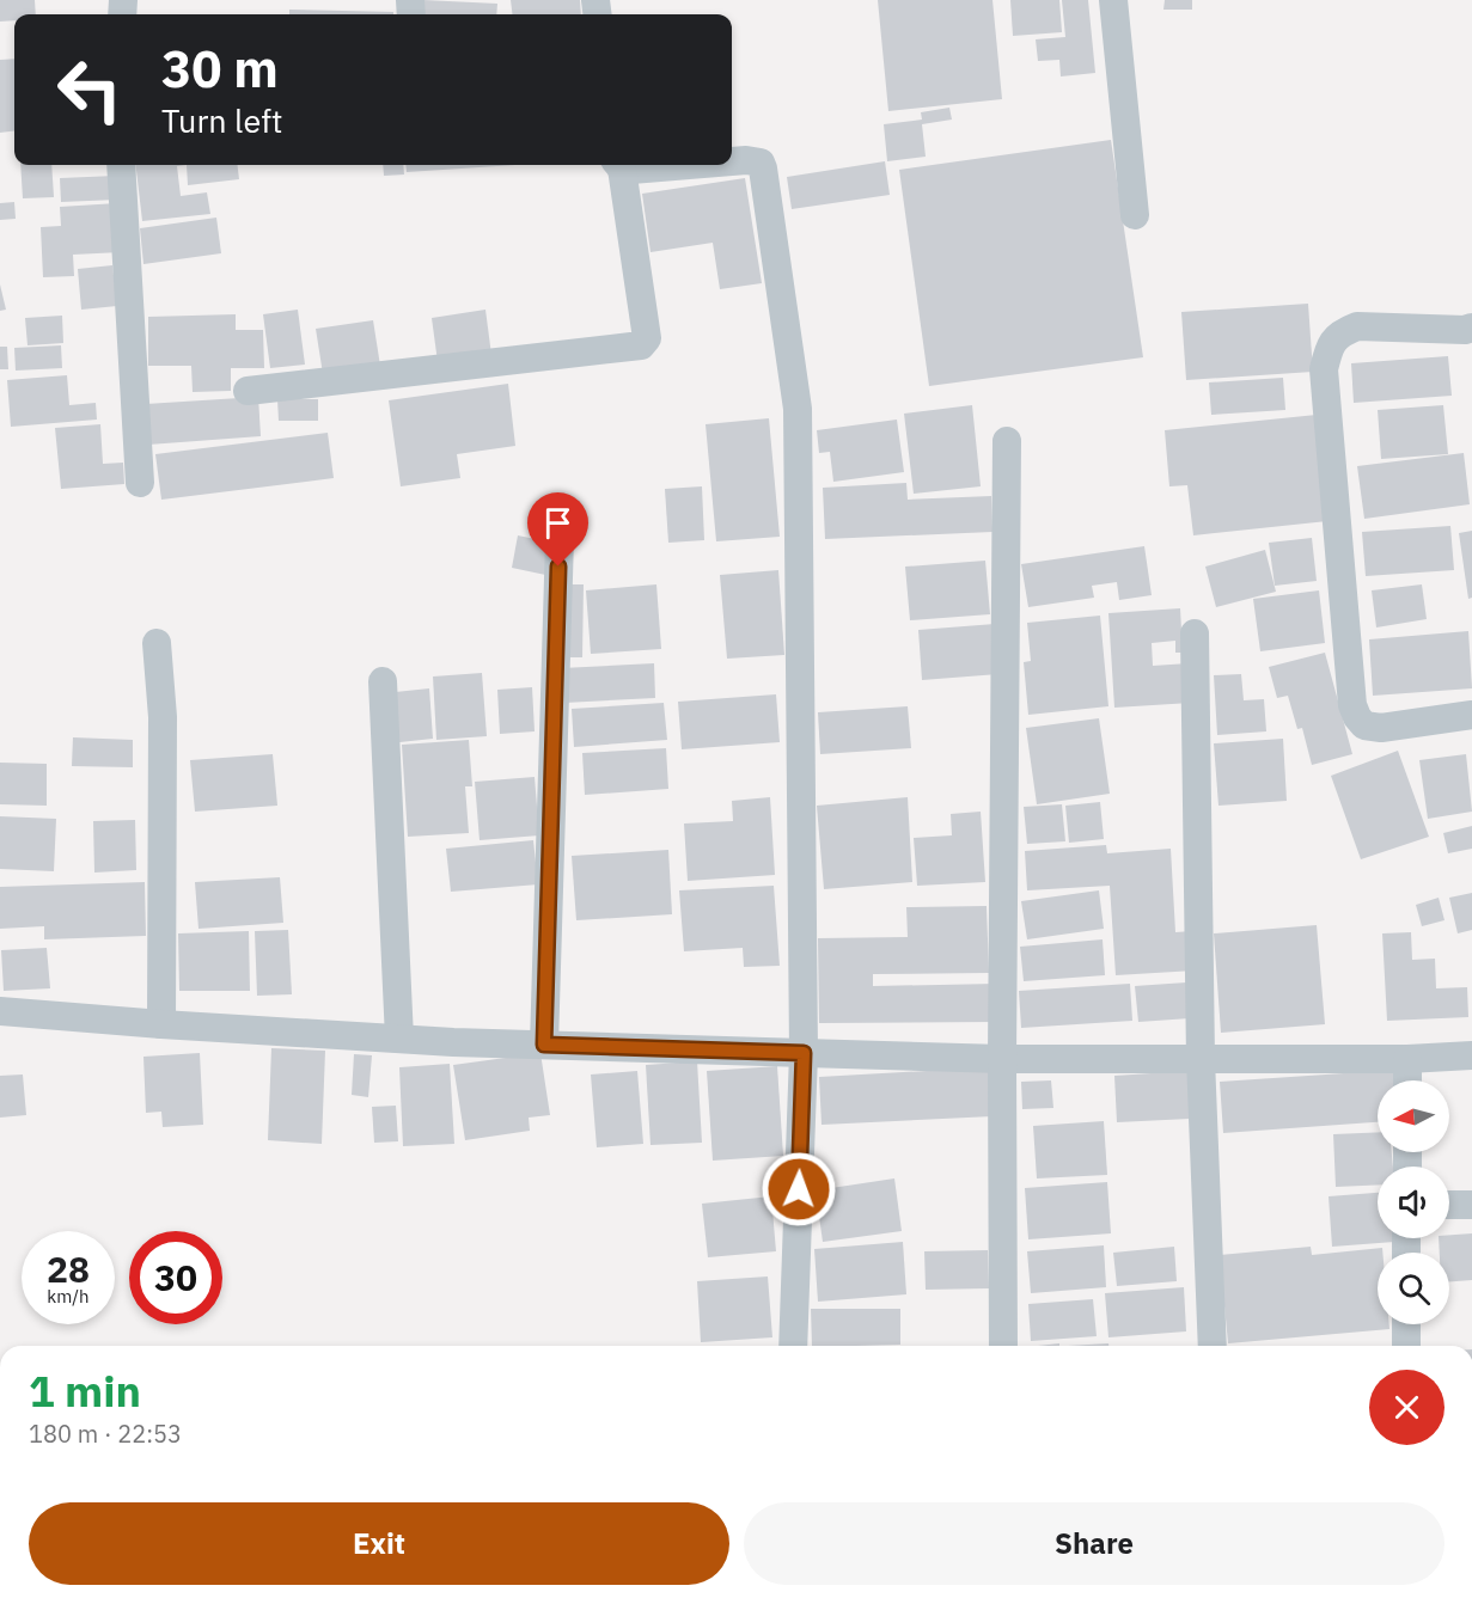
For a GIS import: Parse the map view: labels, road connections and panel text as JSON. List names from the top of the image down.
{
  "north": "left",
  "page": {
    "turn": ["30 m", "Turn left"],
    "speed": "28 km/h",
    "limit": "30",
    "heading": ["1 min", "180 m · 22:53"],
    "buttons": ["Exit", "Share"]
  }
}
